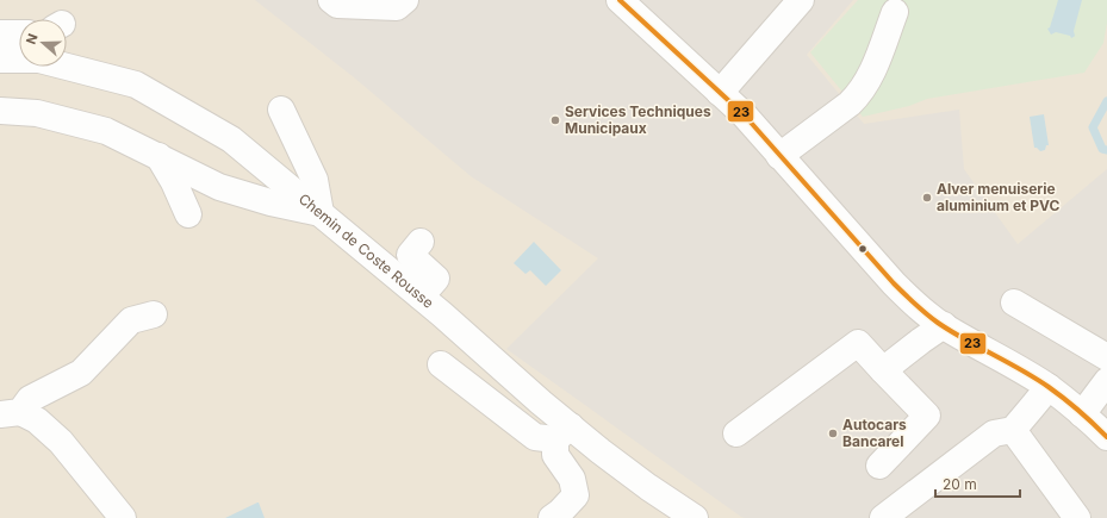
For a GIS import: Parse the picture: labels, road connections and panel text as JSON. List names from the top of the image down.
{
  "streets": {
    "street": ["Chemin de Coste Rousse"]
  },
  "places": ["Services Techniques Municipaux", "Alver menuiserie aluminium et PVC", "Autocars Bancarel"],
  "lines": ["transit line 23"],
  "scale_bar": "20 m",
  "north": "left"
}
